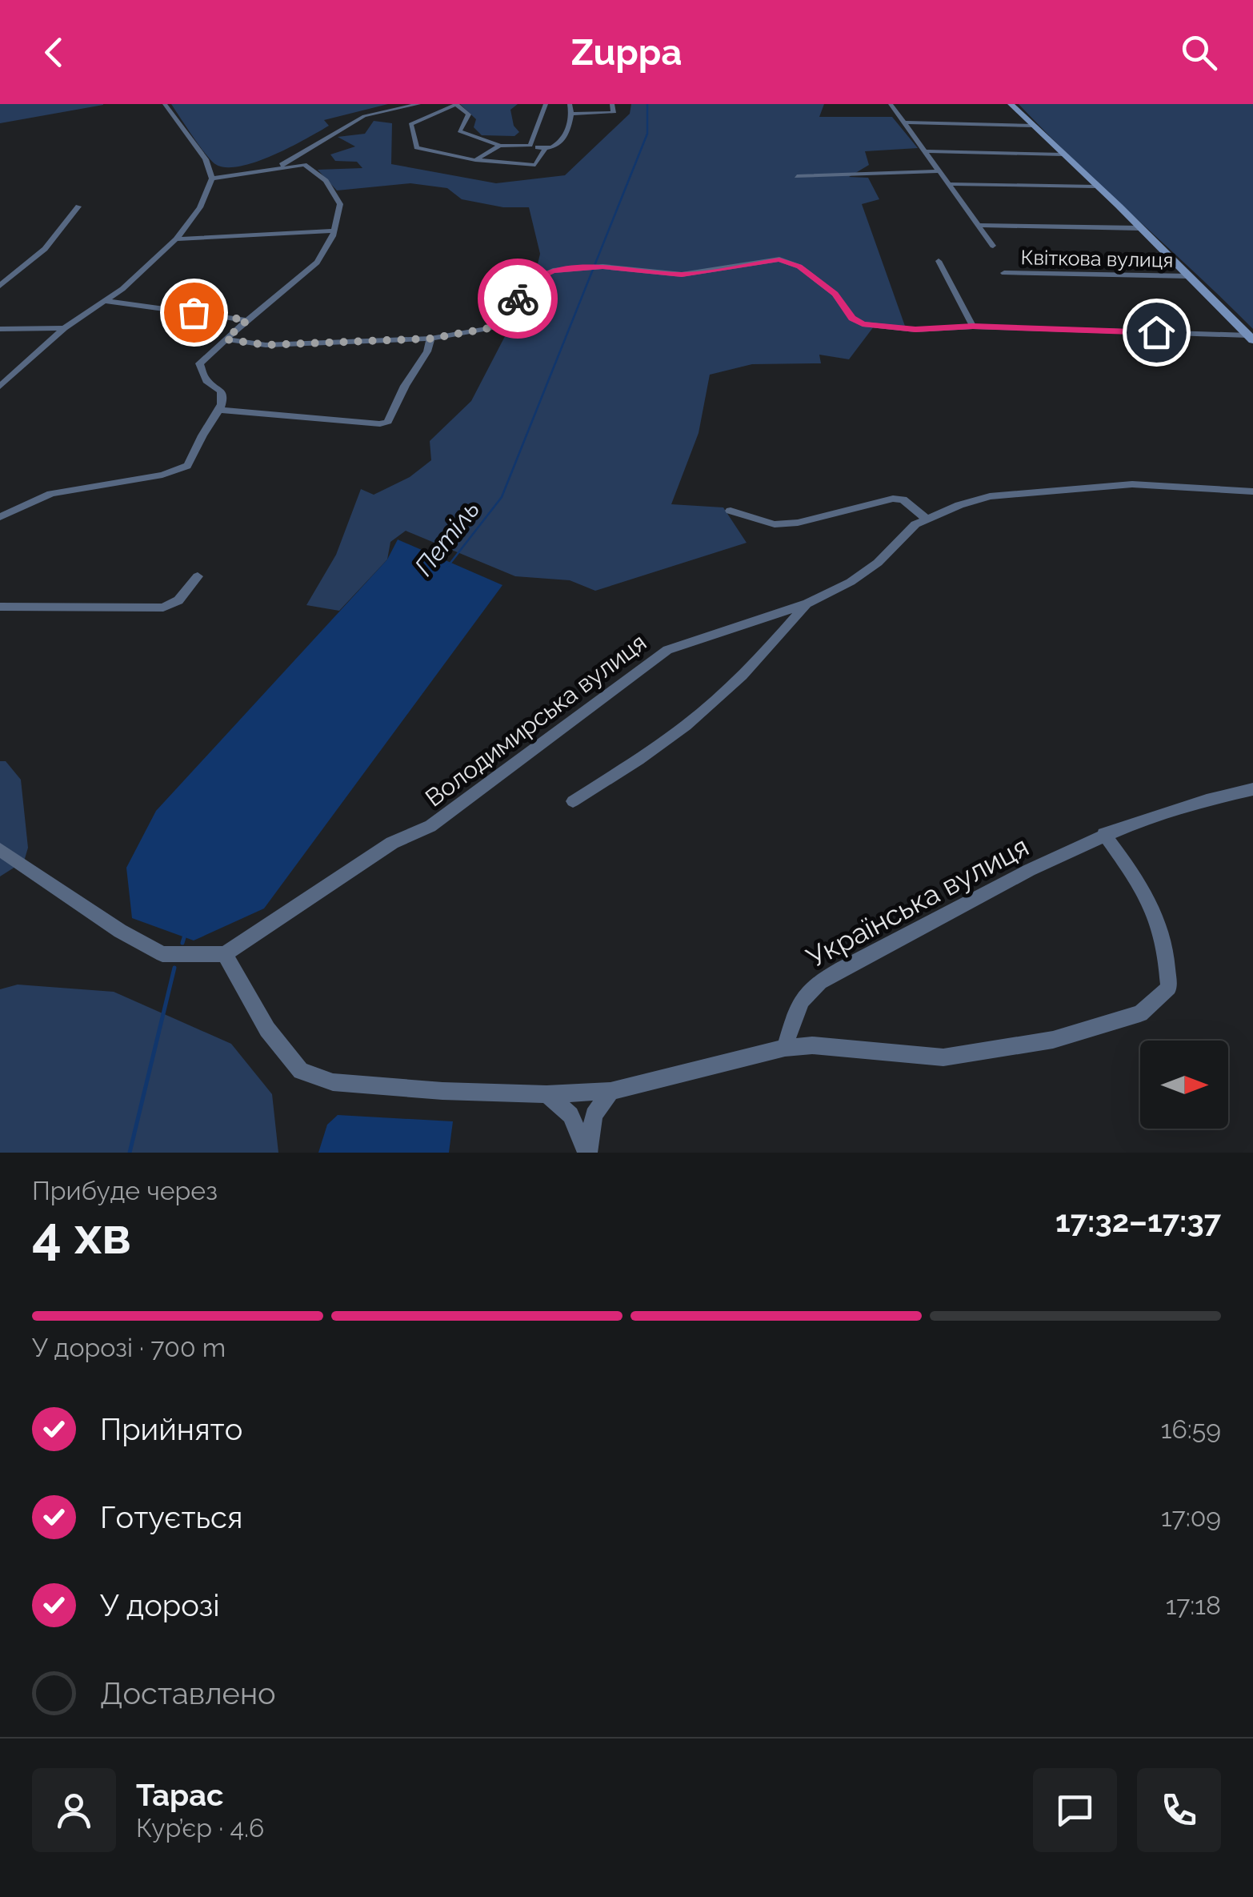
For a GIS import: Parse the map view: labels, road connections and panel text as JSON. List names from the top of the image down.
{
  "streets": {
    "street": ["Квіткова вулиця", "Володимирська вулиця", "Українська вулиця"]
  },
  "water": ["Петіль"],
  "north": "right",
  "page": {
    "header": "Zuppa",
    "heading": ["4 хв", "Прибуде через", "17:32–17:37"],
    "panel": ["Тарас", "Кур’єр · 4.6"],
    "bar": "У дорозі · 700 m",
    "list": [
      ["Прийнято", "16:59"],
      ["Готується", "17:09"],
      ["У дорозі", "17:18"],
      "Доставлено"
    ]
  }
}
